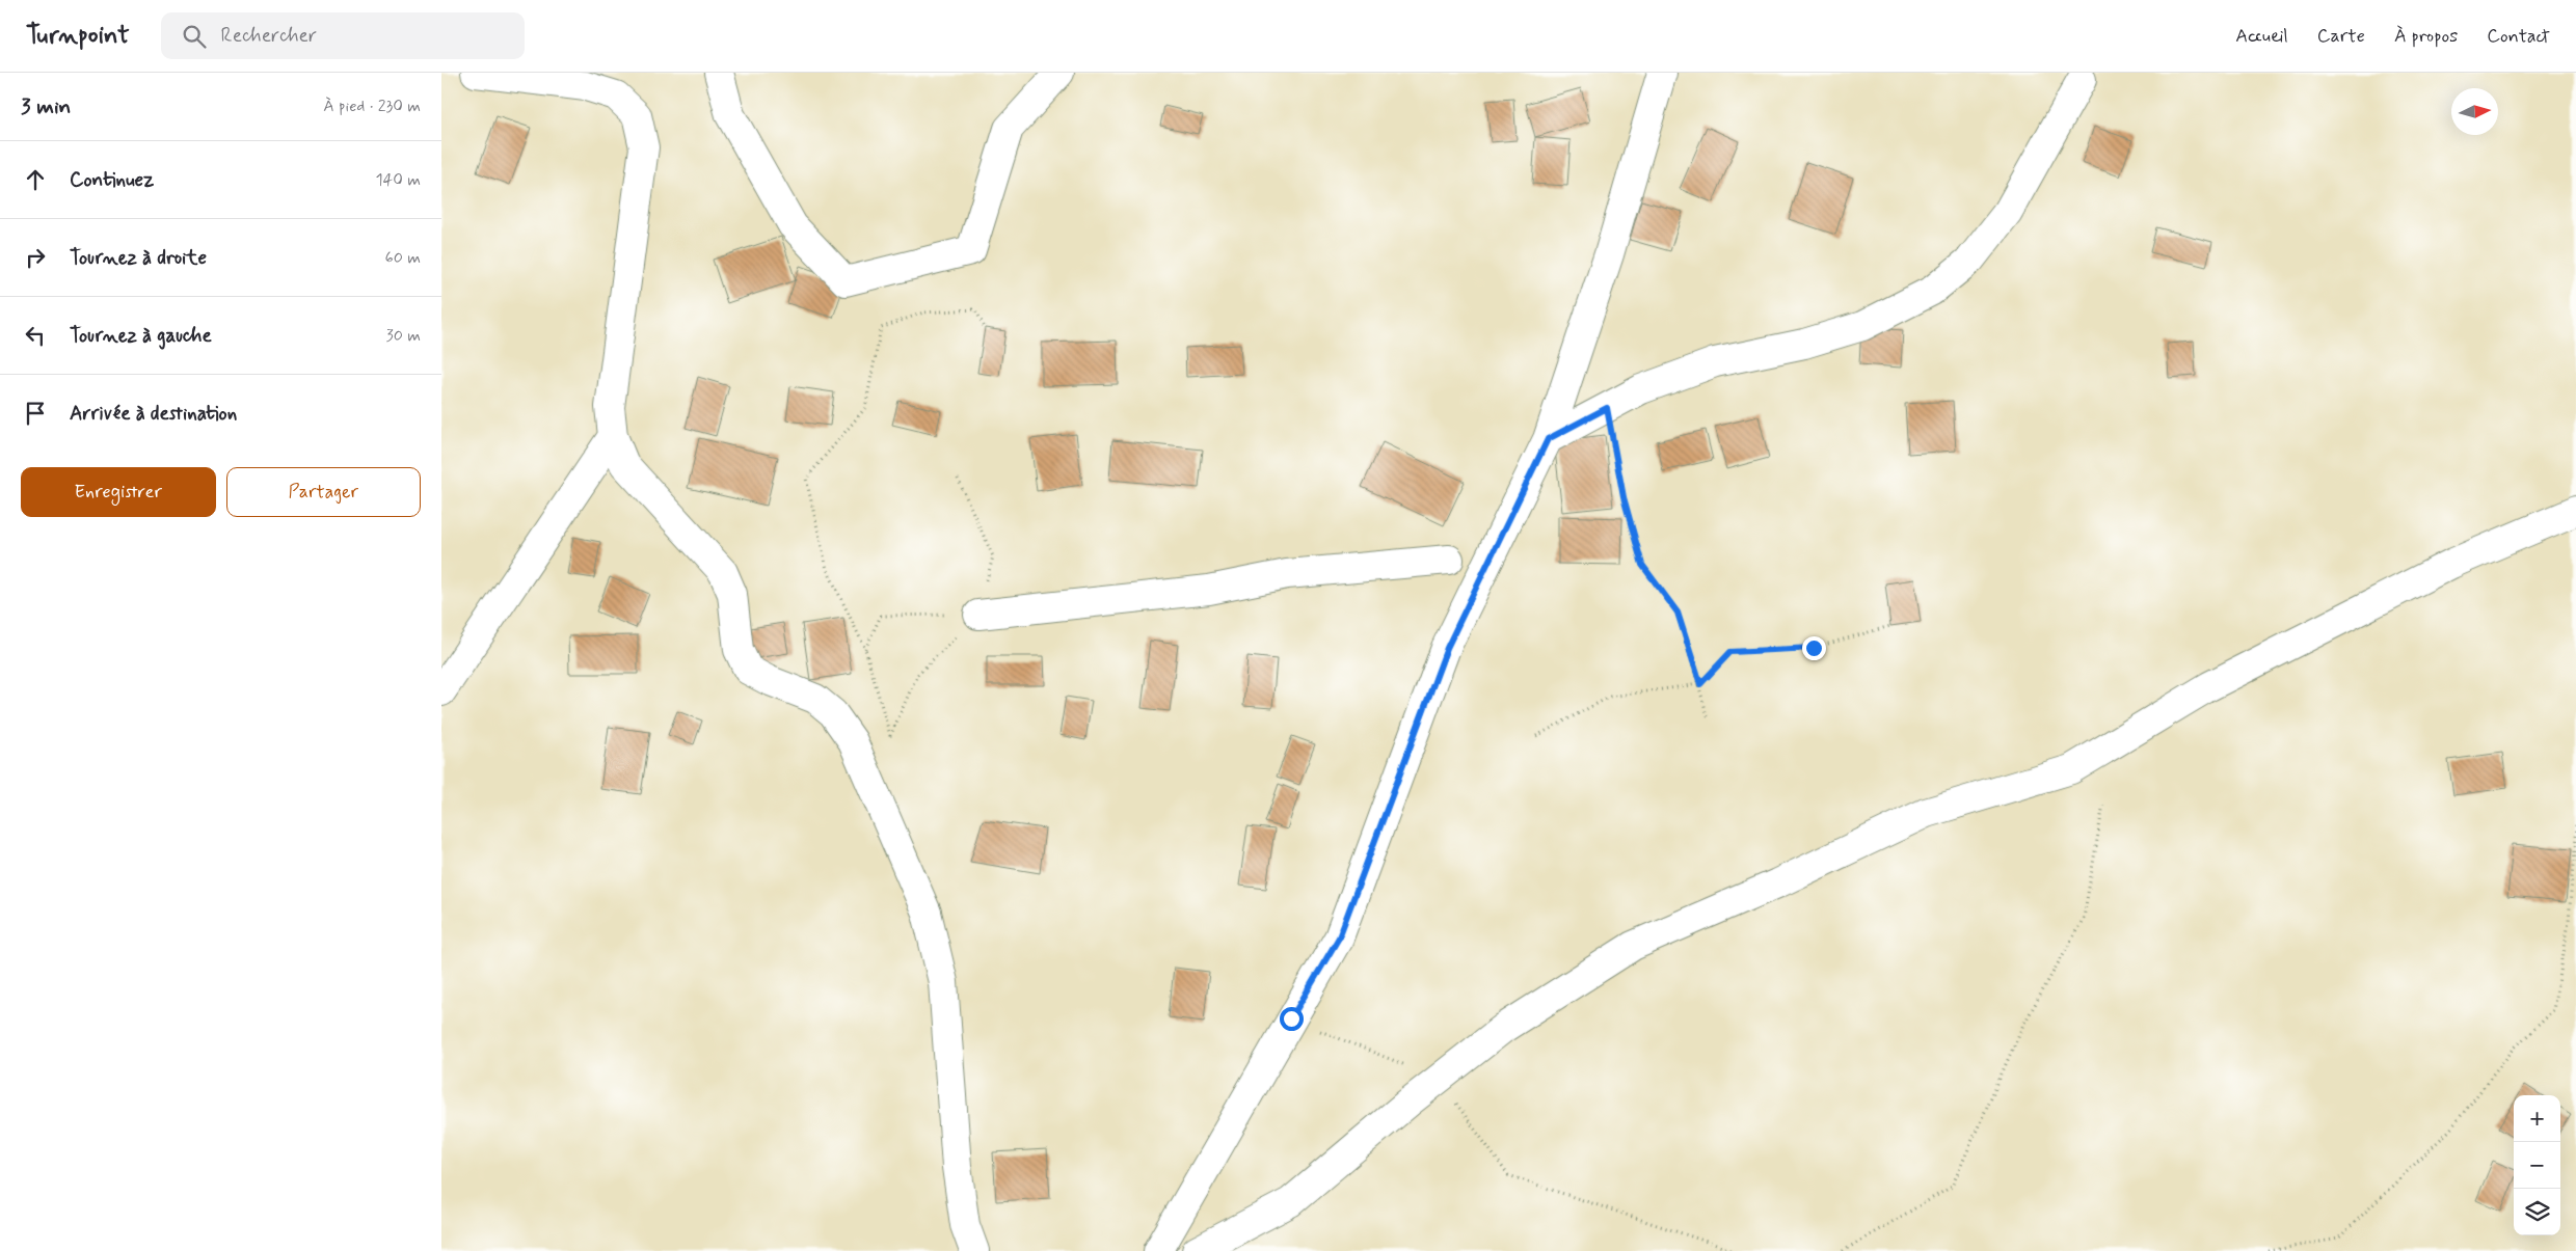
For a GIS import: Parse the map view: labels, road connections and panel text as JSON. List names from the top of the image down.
{
  "north": "right",
  "page": {
    "header": "Turnpoint",
    "search": "Rechercher",
    "nav": [
      "Accueil",
      "Carte",
      "À propos",
      "Contact"
    ],
    "heading": ["3 min", "À pied · 230 m"],
    "list": [
      ["Continuez", "140 m"],
      ["Tournez à droite", "60 m"],
      ["Tournez à gauche", "30 m"],
      "Arrivée à destination"
    ],
    "buttons": ["Enregistrer", "Partager"],
    "map_buttons": ["+", "−"]
  }
}
